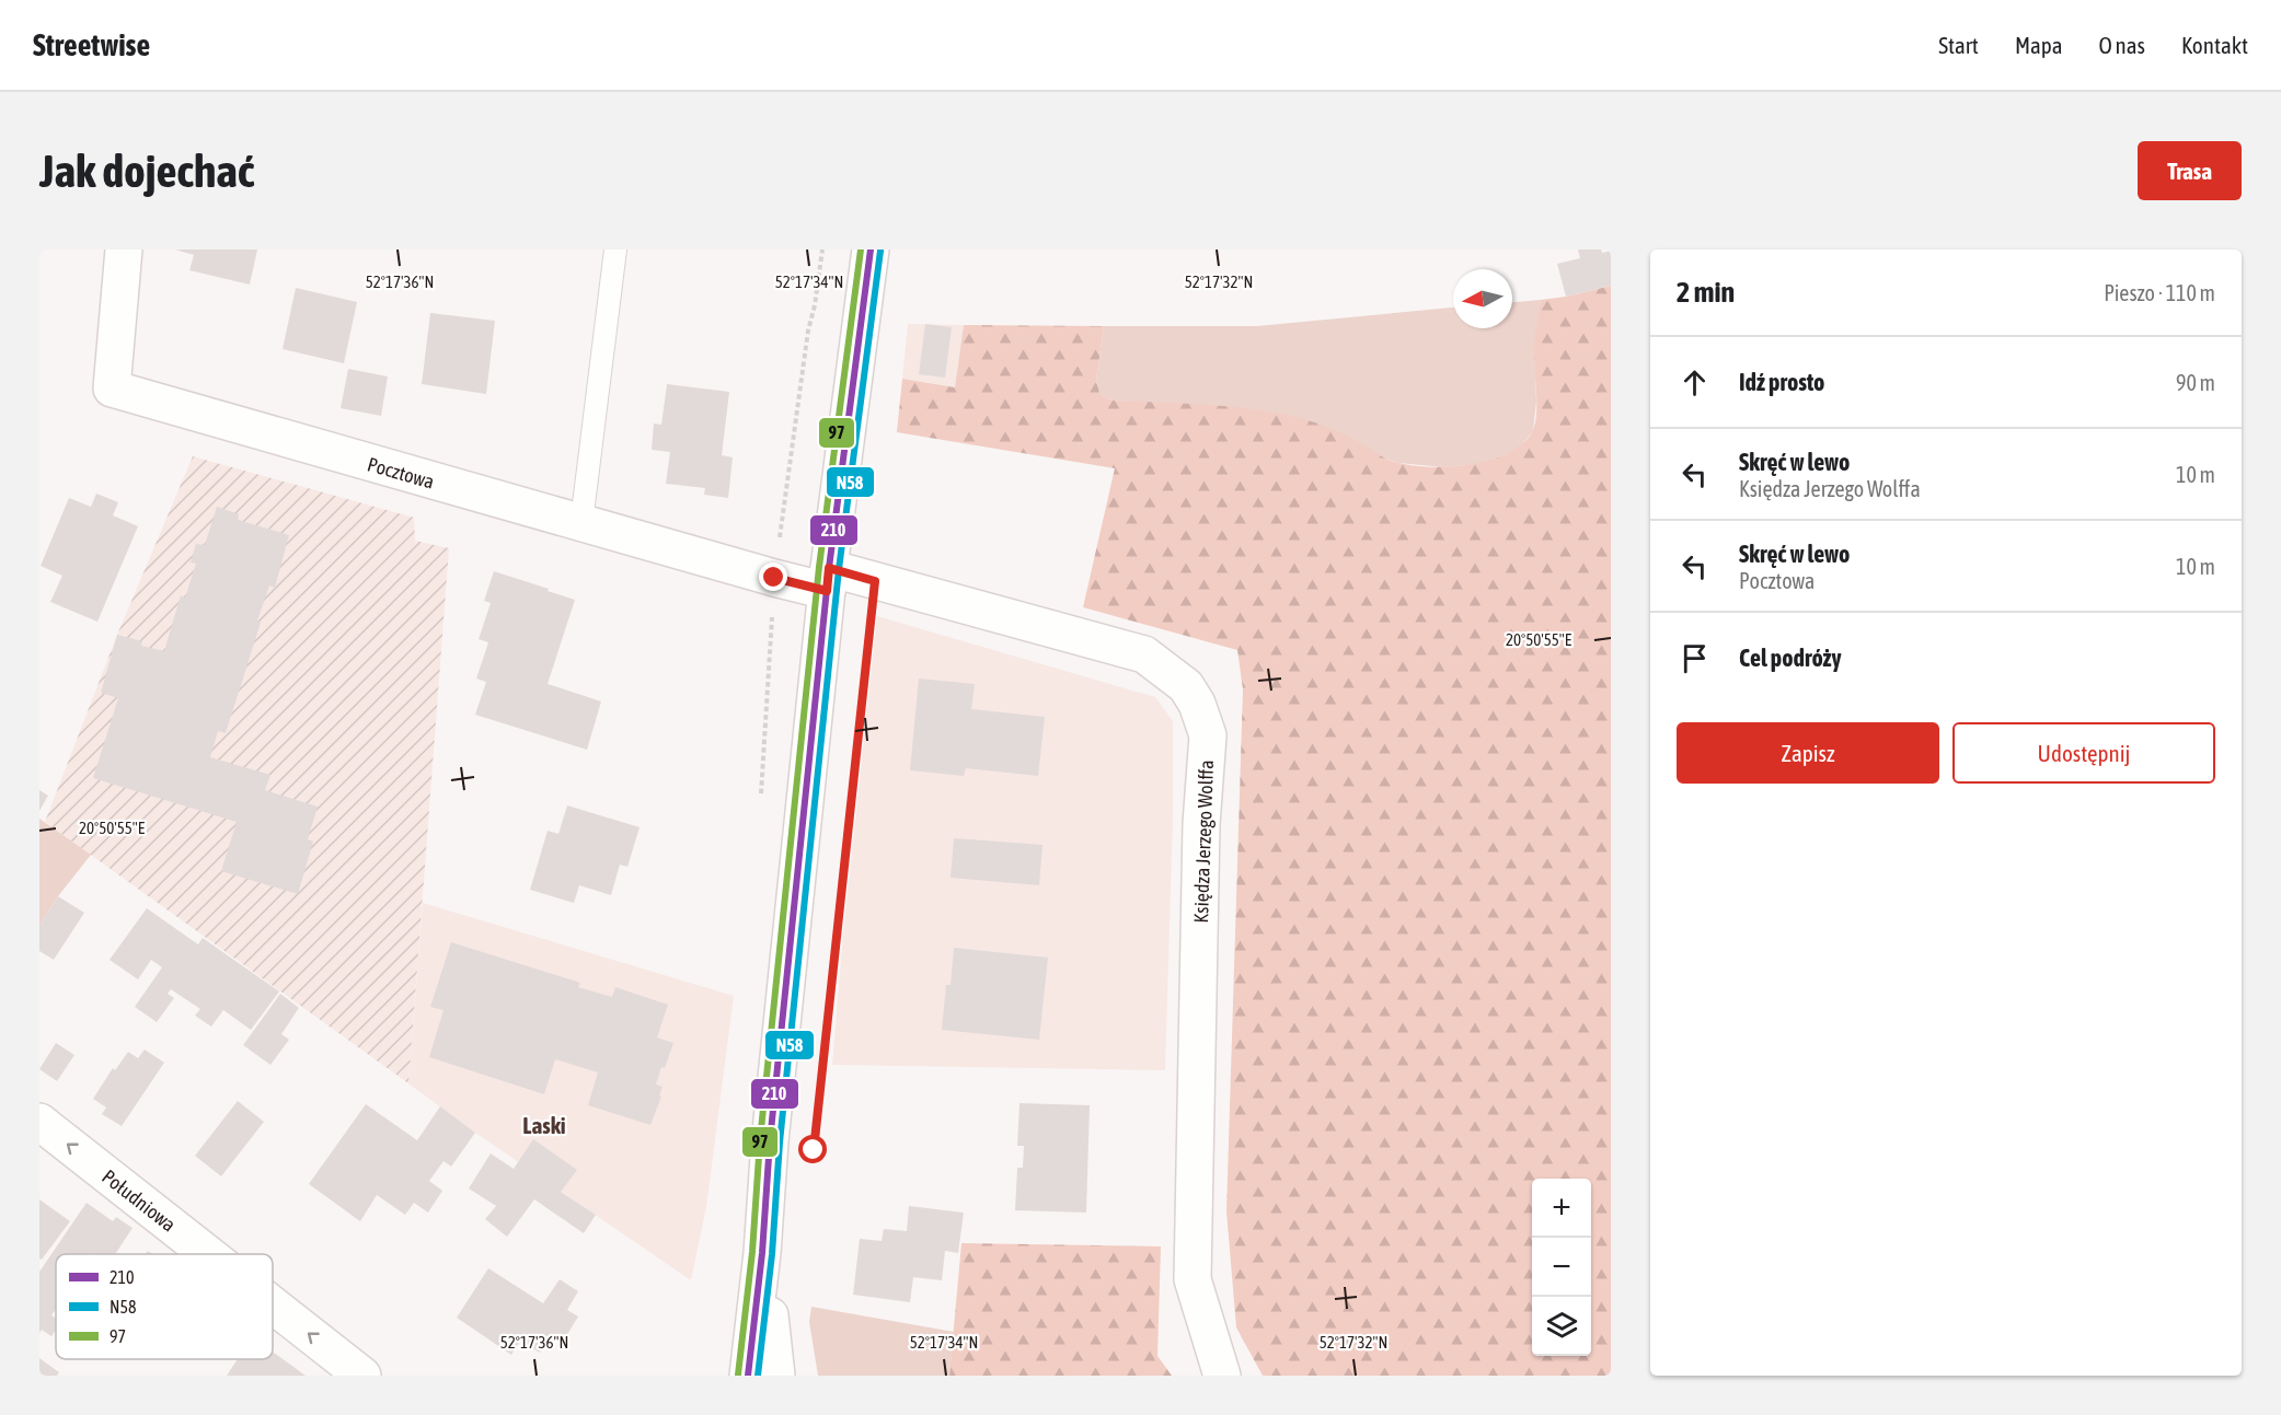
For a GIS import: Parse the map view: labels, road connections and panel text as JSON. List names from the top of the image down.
{
  "streets": {
    "street": ["Pocztowa", "Księdza Jerzego Wolffa", "Południowa"]
  },
  "crossings": [
    ["Pocztowa", "Księdza Jerzego Wolffa"]
  ],
  "one_way": ["Południowa"],
  "districts": ["Laski"],
  "lines": ["transit line 210", "transit line 97", "transit line N58"],
  "legend": ["210", "N58", "97"],
  "north": "left",
  "page": {
    "header": "Streetwise",
    "nav": [
      "Start",
      "Mapa",
      "O nas",
      "Kontakt"
    ],
    "buttons": [
      "Trasa",
      ["Zapisz", "Udostępnij"]
    ],
    "title": "Jak dojechać",
    "heading": ["2 min", "Pieszo · 110 m"],
    "list": [
      ["Idź prosto", "90 m"],
      ["Skręć w lewo", "Księdza Jerzego Wolffa", "10 m"],
      ["Skręć w lewo", "Pocztowa", "10 m"],
      "Cel podróży"
    ],
    "map_buttons": ["+", "−"]
  },
  "coordinates": [
    "52°17'36\"N",
    "52°17'34\"N",
    "52°17'32\"N",
    "20°50'55\"E"
  ]
}
